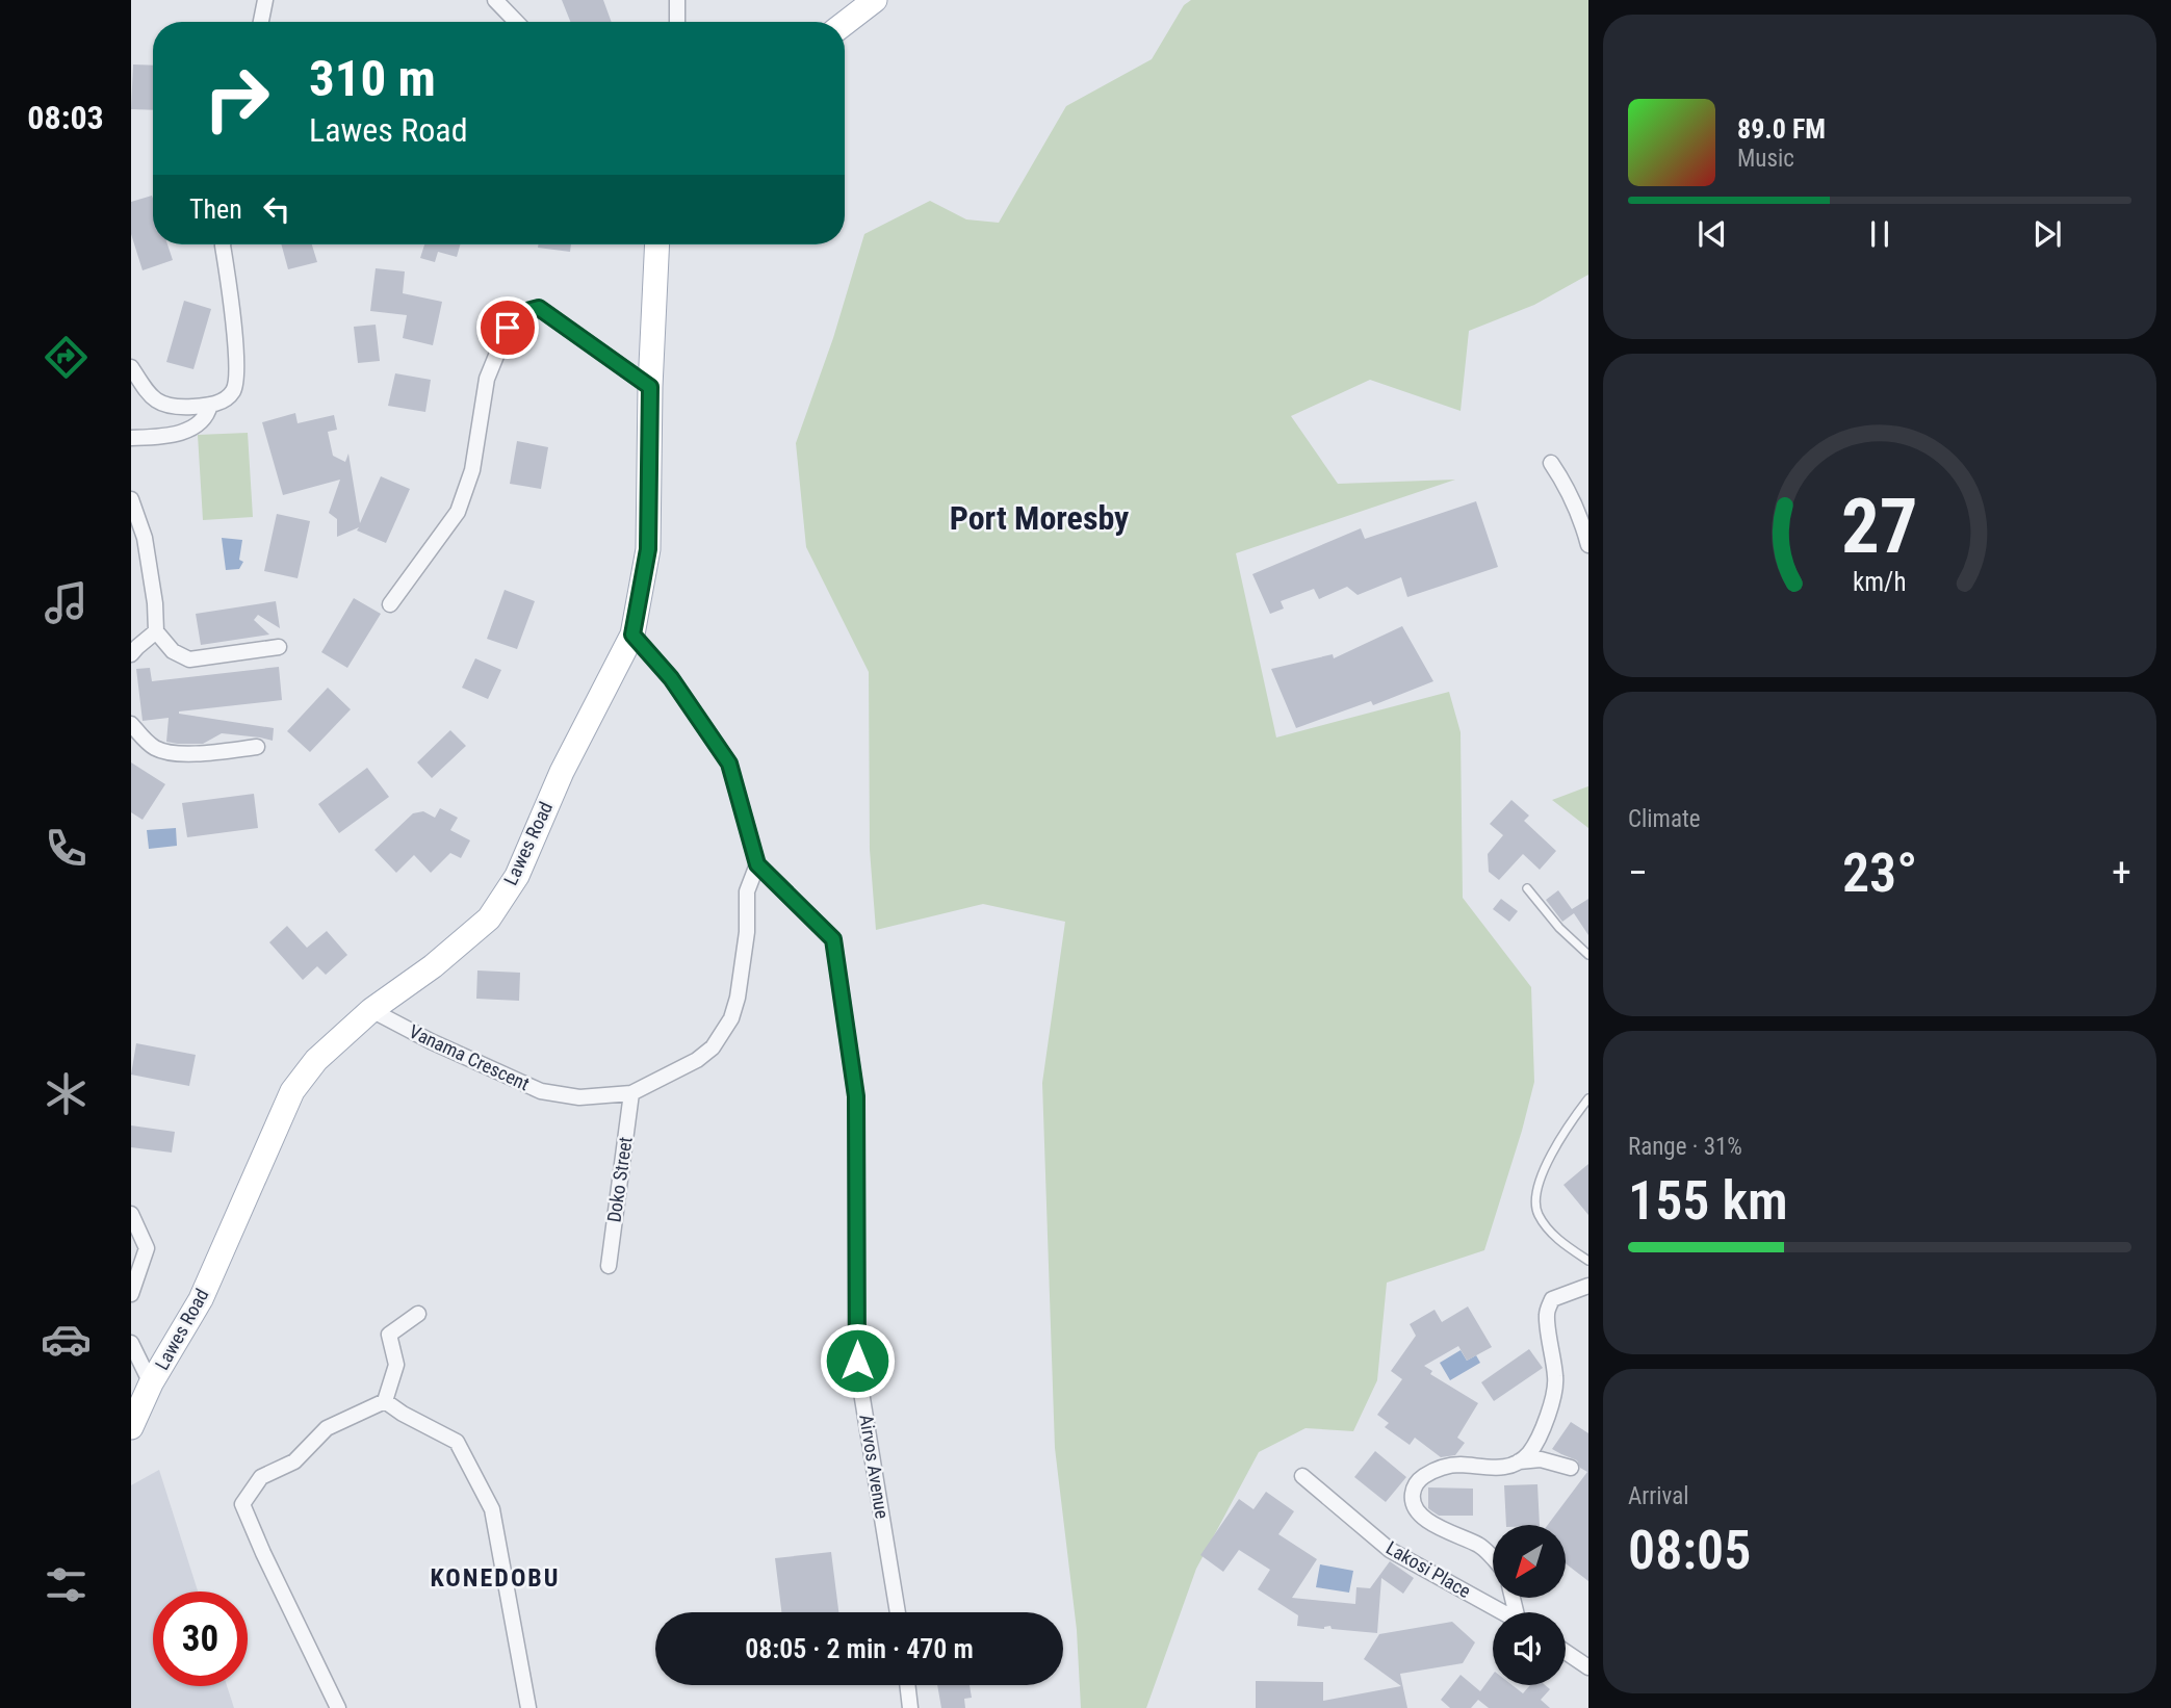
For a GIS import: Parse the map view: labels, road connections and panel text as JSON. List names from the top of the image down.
{
  "streets": {
    "main road": ["Lawes Road"],
    "street": [
      "Vanama Crescent",
      "Doko Street",
      "Airvos Avenue",
      "Lakosi Place"
    ]
  },
  "crossings": [
    ["Lawes Road", "Vanama Crescent"],
    ["Lawes Road", "Airvos Avenue"],
    ["Vanama Crescent", "Doko Street"],
    ["Vanama Crescent", "Airvos Avenue"]
  ],
  "districts": ["Port Moresby", "KONEDOBU"],
  "north": "bottom left",
  "page": {
    "tabs": "08:03",
    "turn": ["310 m", "Lawes Road"],
    "song": ["89.0 FM", "Music"],
    "then": "Then",
    "tile": [
      "Climate",
      ["Range · 31%", "155 km"],
      ["Arrival", "08:05"]
    ],
    "heat": ["−", "23°", "+"],
    "limit": "30",
    "trip": "08:05 · 2 min · 470 m",
    "gauge": ["27", "km/h"]
  }
}
